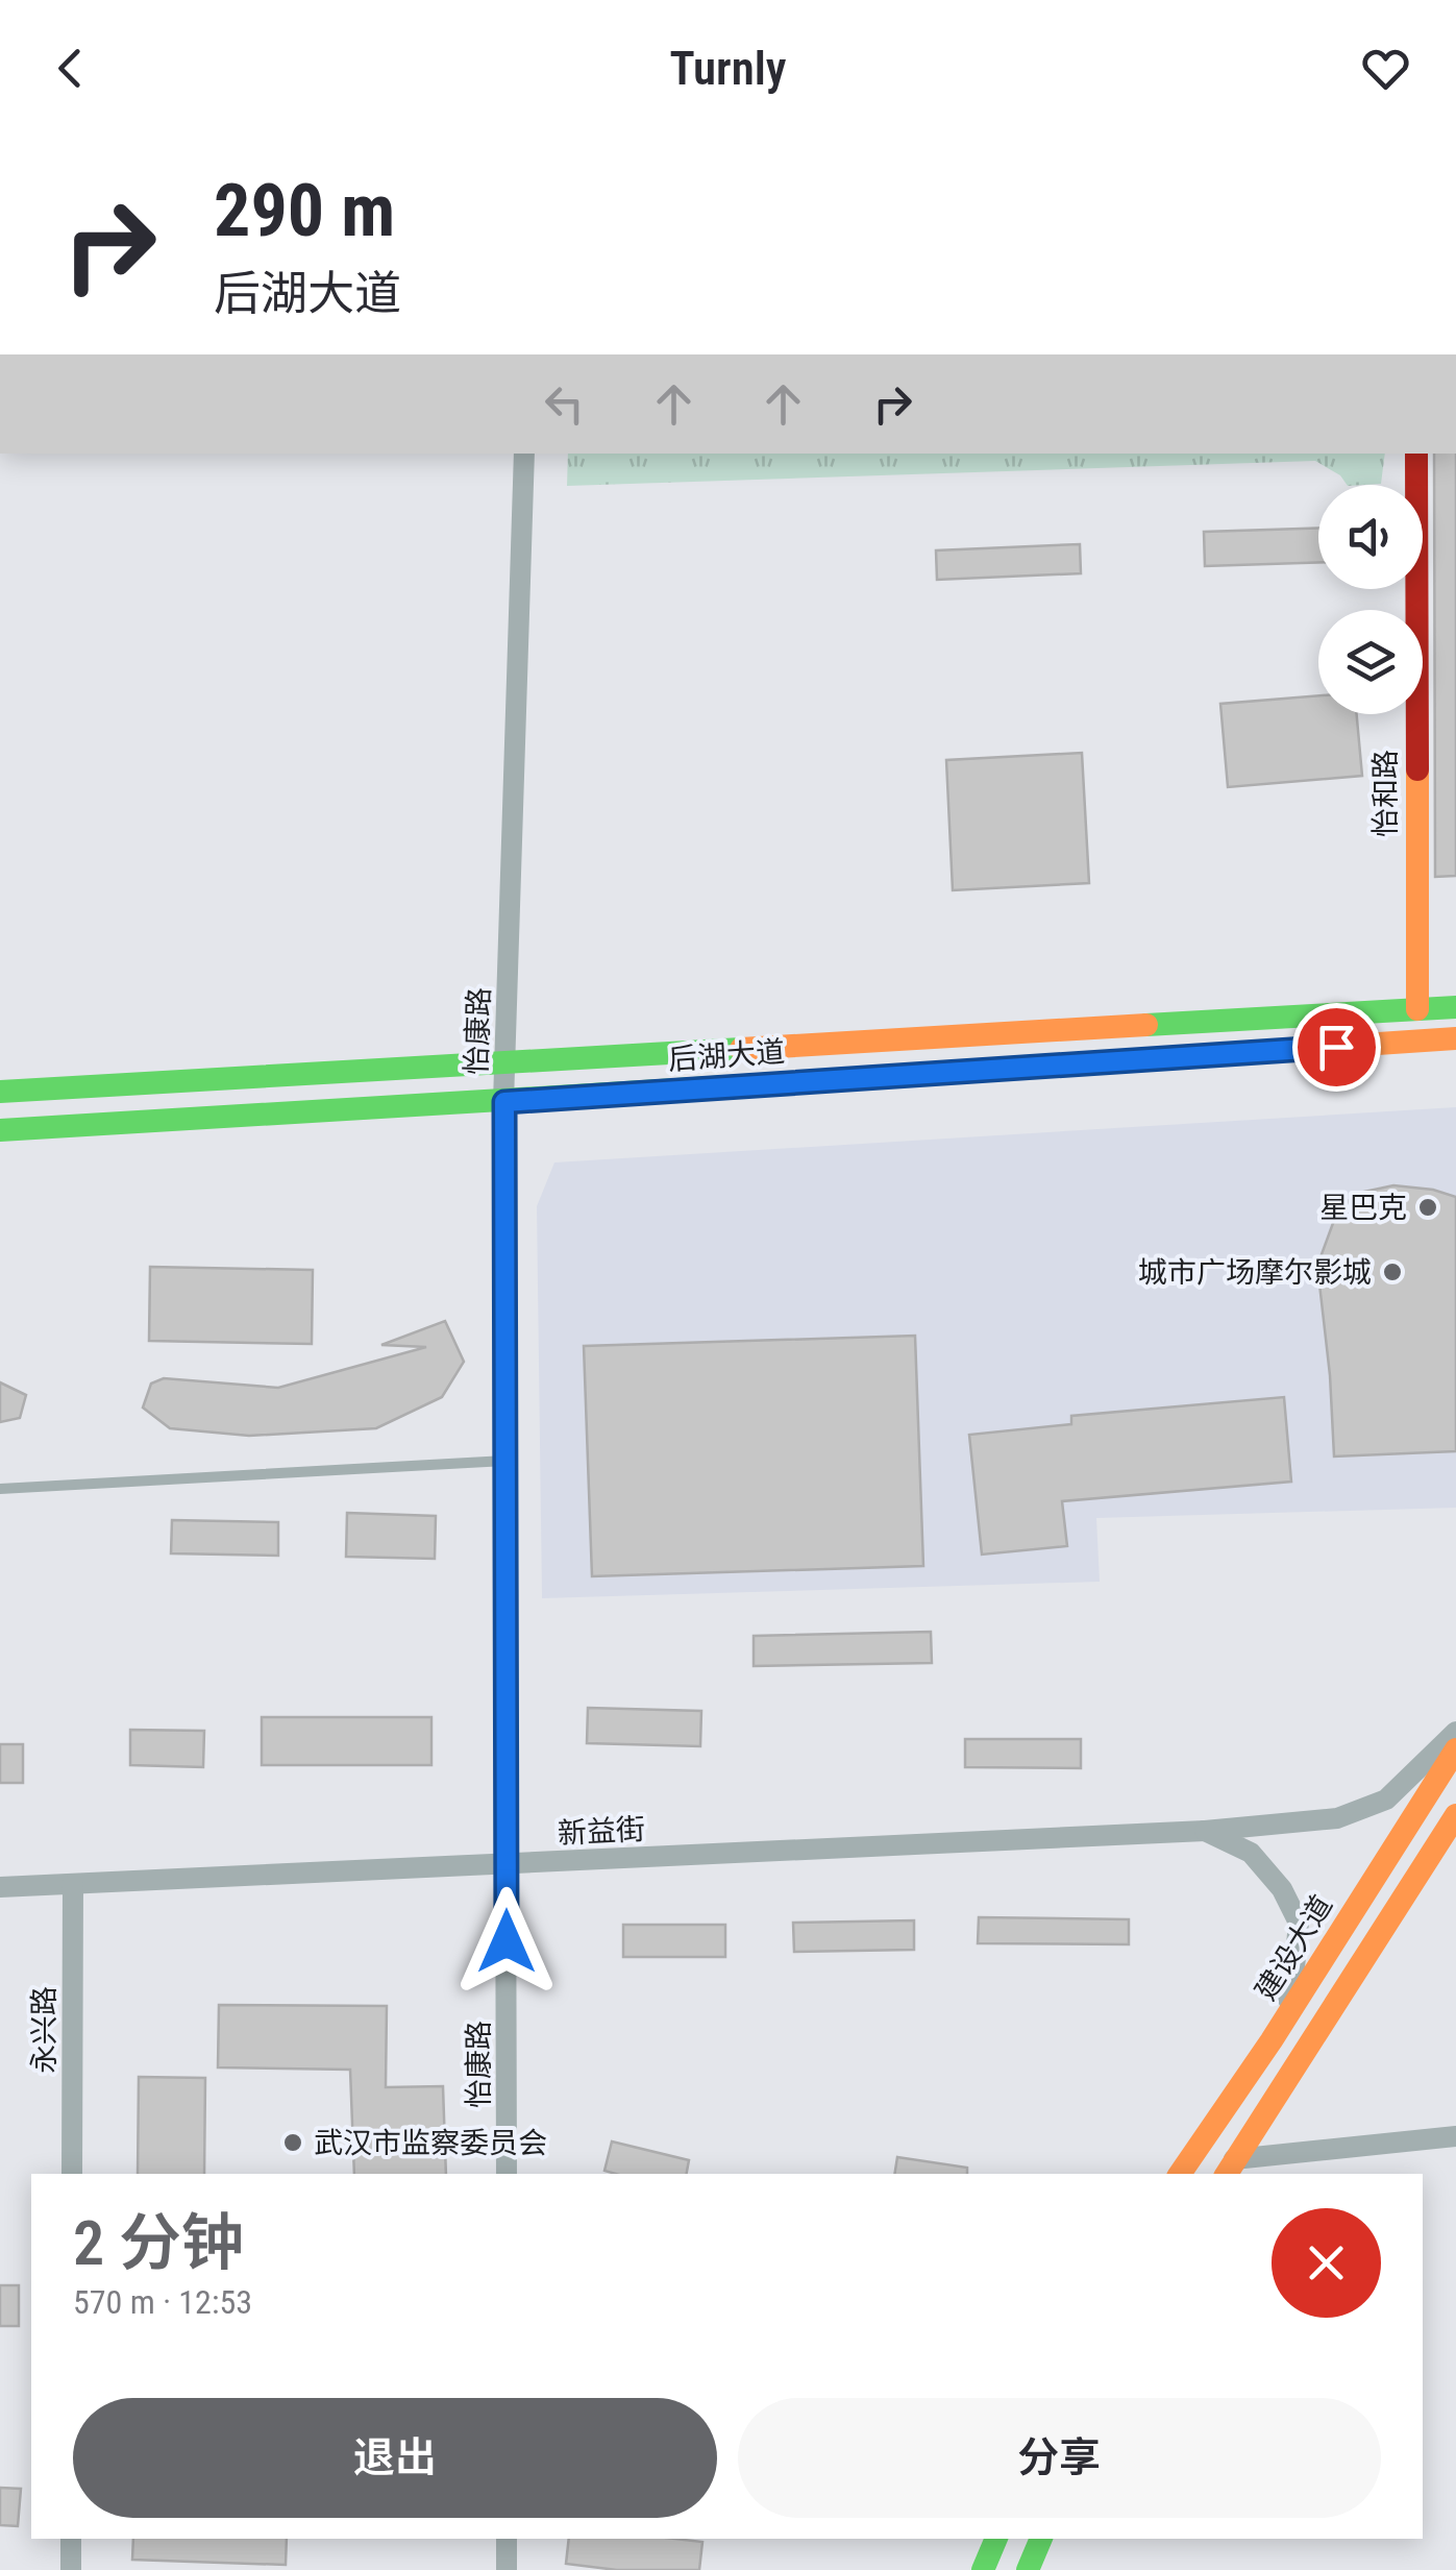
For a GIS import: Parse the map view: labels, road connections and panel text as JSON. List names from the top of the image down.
{
  "streets": {
    "main road": ["怡和路", "后湖大道", "建设大道"],
    "street": ["怡康路", "新益街", "永兴路"]
  },
  "crossings": [
    ["怡和路", "后湖大道"],
    ["怡康路", "后湖大道"],
    ["怡康路", "新益街"],
    ["新益街", "永兴路"]
  ],
  "places": ["星巴克", "城市广场摩尔影城", "武汉市监察委员会"],
  "page": {
    "header": "Turnly",
    "turn": ["290 m", "后湖大道"],
    "heading": ["2 分钟", "570 m · 12:53"],
    "buttons": ["退出", "分享"]
  }
}
